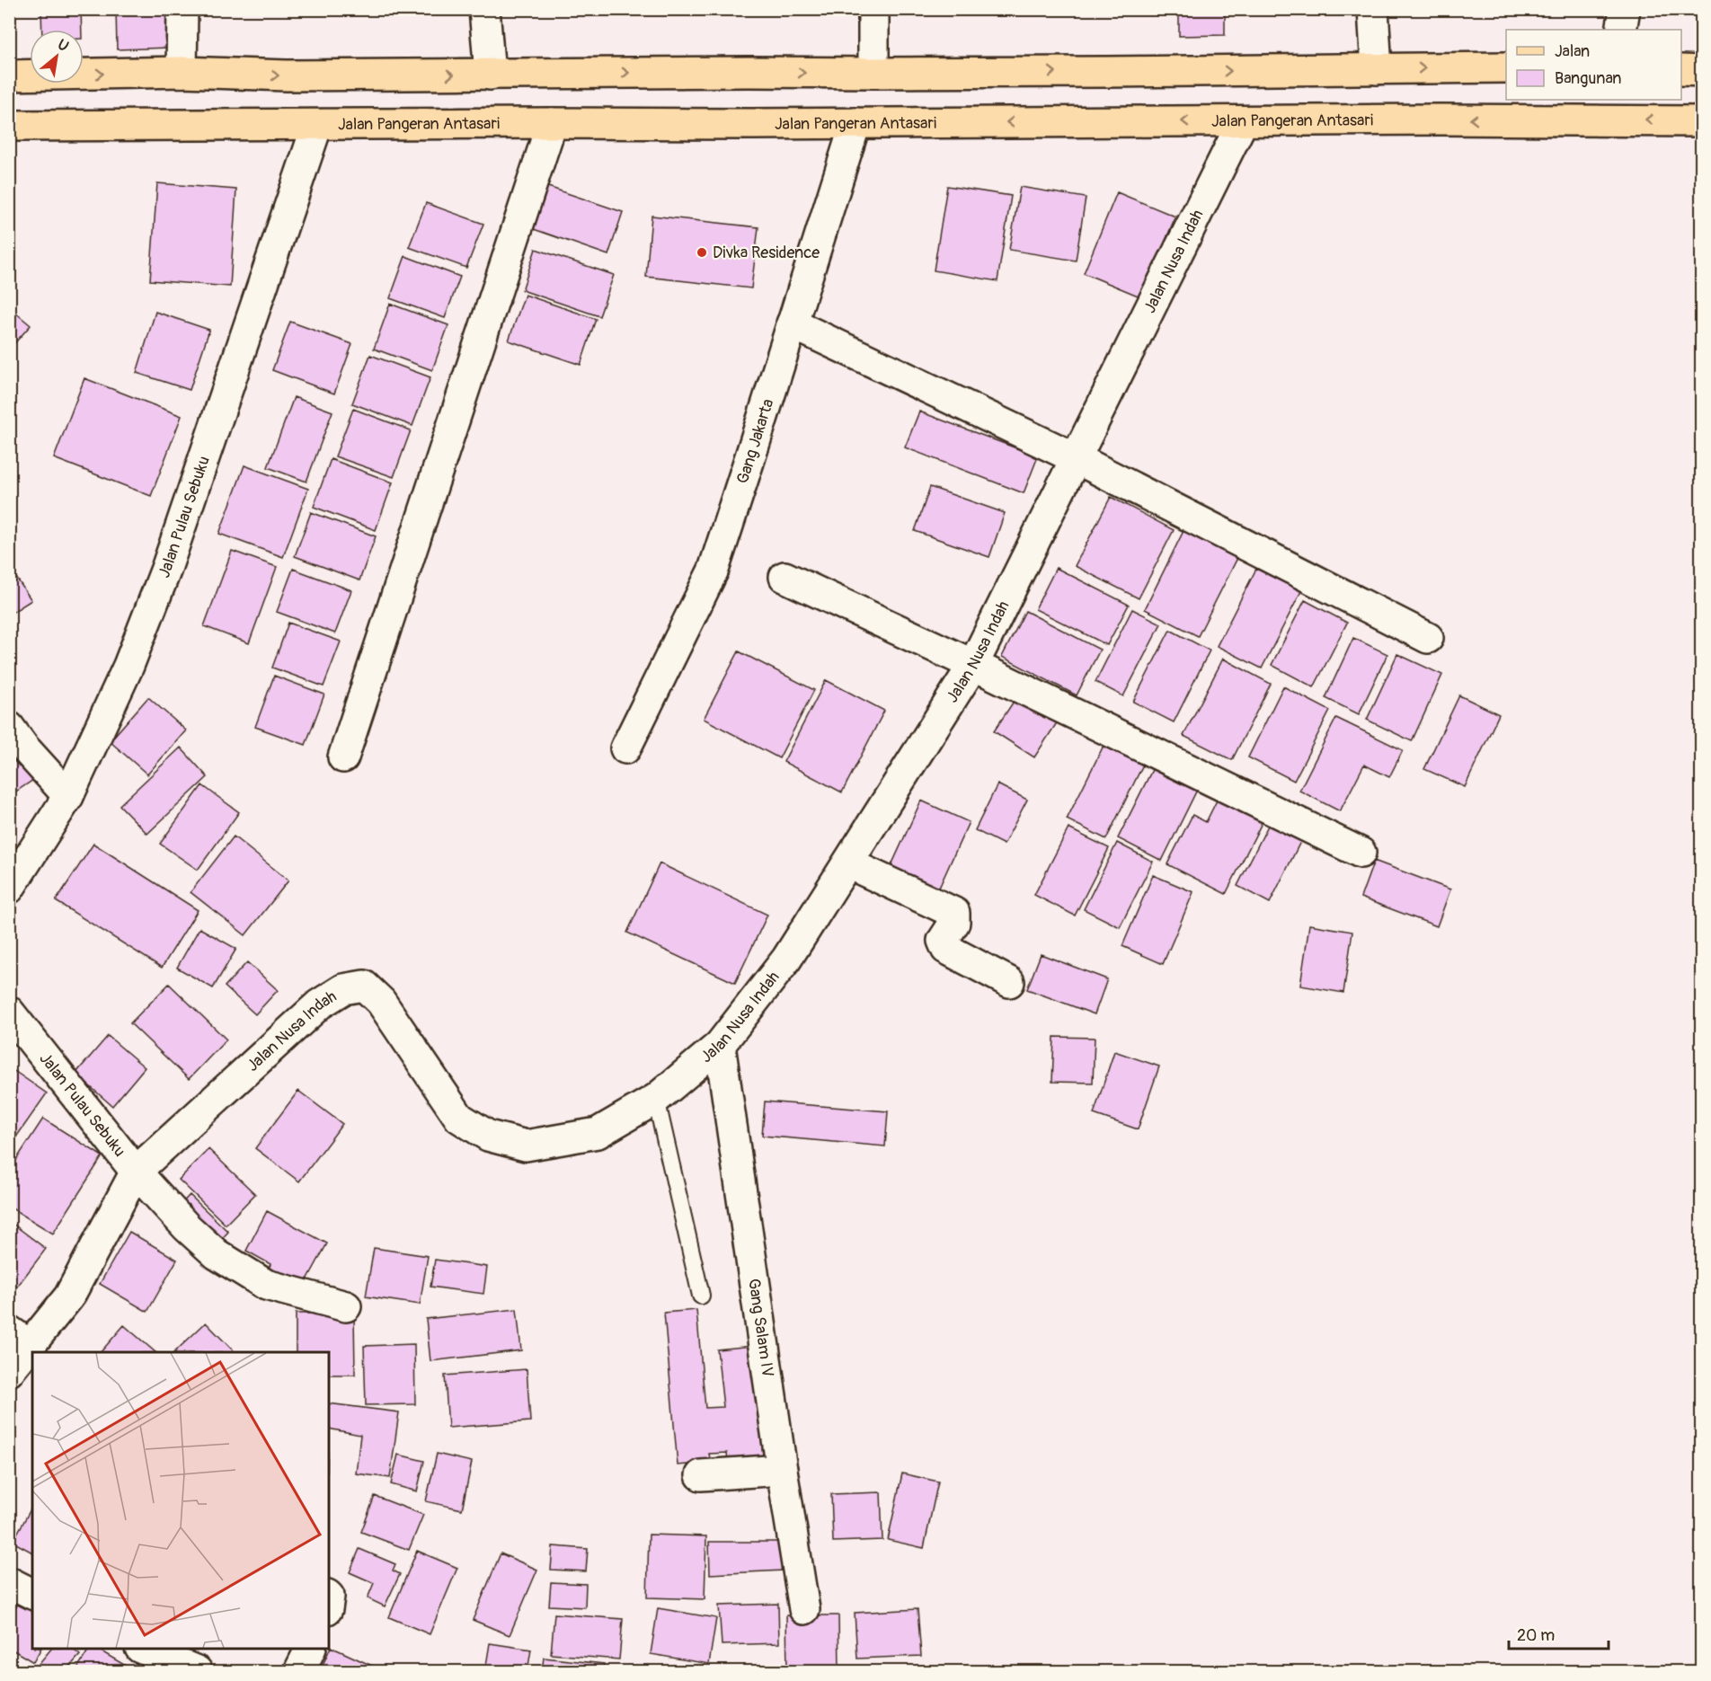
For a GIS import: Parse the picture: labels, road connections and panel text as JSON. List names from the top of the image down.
{
  "streets": {
    "main road": ["Jalan Pangeran Antasari"],
    "street": [
      "Jalan Nusa Indah",
      "Gang Jakarta",
      "Jalan Pulau Sebuku",
      "Gang Salam IV"
    ]
  },
  "crossings": [
    ["Jalan Pangeran Antasari", "Jalan Nusa Indah"],
    ["Jalan Pangeran Antasari", "Gang Jakarta"],
    ["Jalan Pangeran Antasari", "Jalan Pulau Sebuku"],
    ["Jalan Nusa Indah", "Jalan Pulau Sebuku"],
    ["Jalan Nusa Indah", "Gang Salam IV"]
  ],
  "places": ["Divka Residence"],
  "legend": ["Jalan", "Bangunan"],
  "scale_bar": "20 m",
  "north": "top right"
}
